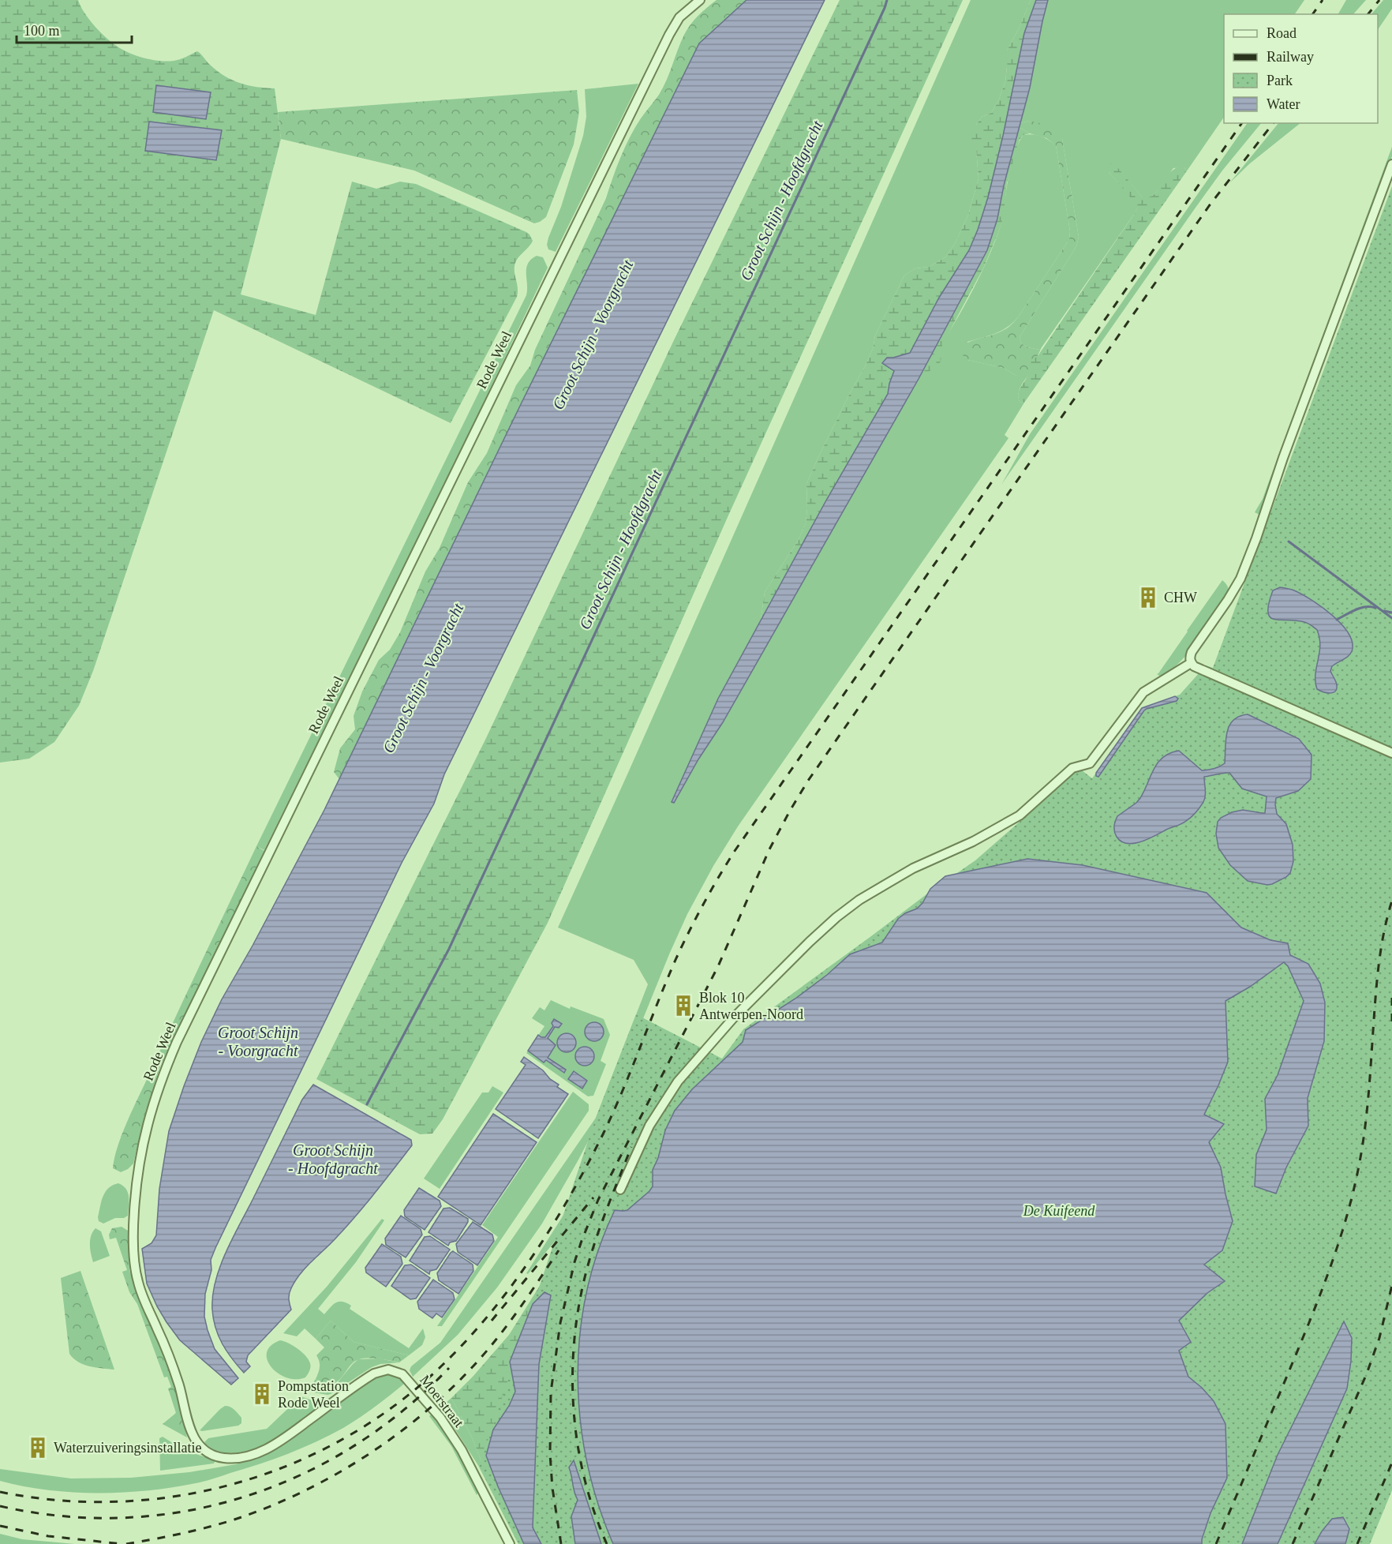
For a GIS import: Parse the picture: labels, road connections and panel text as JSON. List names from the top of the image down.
{
  "streets": {
    "street": ["Rode Weel", "Moerstraat"]
  },
  "crossings": [
    ["Rode Weel", "Moerstraat"]
  ],
  "water": ["Groot Schijn - Hoofdgracht", "Groot Schijn - Voorgracht"],
  "parks": ["De Kuifeend"],
  "places": {
    "building": [
      "CHW",
      "Blok 10 Antwerpen-Noord",
      "Pompstation Rode Weel",
      "Waterzuiveringsinstallatie"
    ]
  },
  "legend": [
    "Road",
    "Railway",
    "Park",
    "Water"
  ],
  "scale_bar": "100 m"
}
